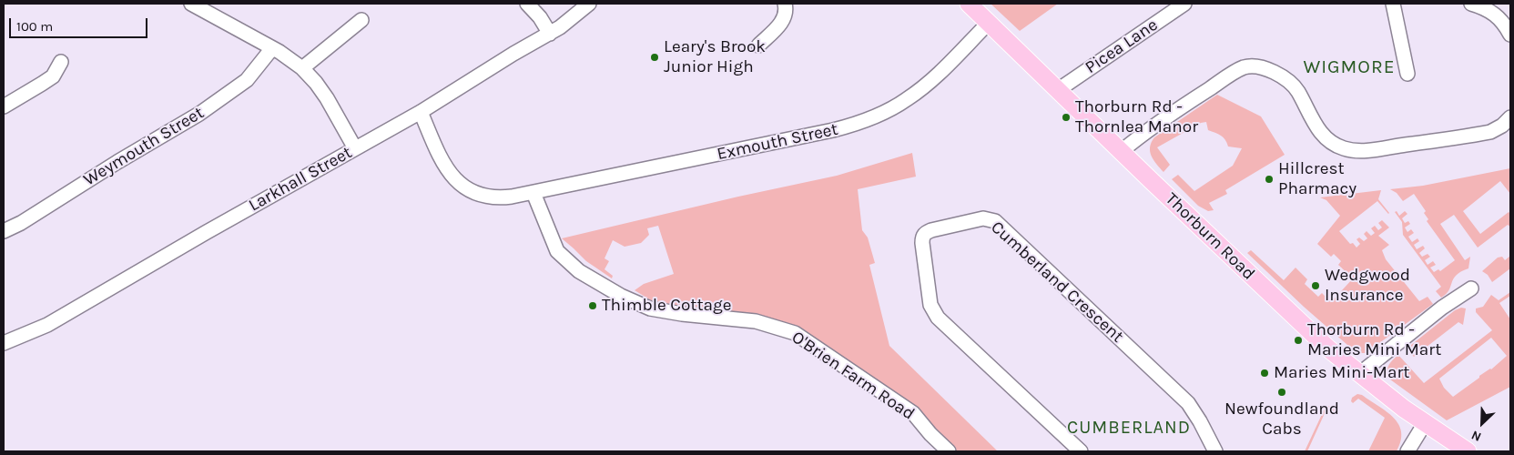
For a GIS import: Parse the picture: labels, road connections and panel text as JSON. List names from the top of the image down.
{
  "streets": {
    "main road": ["Thorburn Road"],
    "street": [
      "Picea Lane",
      "Exmouth Street",
      "Weymouth Street",
      "Larkhall Street",
      "Cumberland Crescent",
      "O'Brien Farm Road"
    ]
  },
  "crossings": [
    ["Picea Lane", "Thorburn Road"],
    ["Exmouth Street", "Larkhall Street"],
    ["Exmouth Street", "Thorburn Road"],
    ["Exmouth Street", "O'Brien Farm Road"]
  ],
  "districts": ["WIGMORE", "CUMBERLAND"],
  "places": [
    "Leary's Brook Junior High",
    "Thorburn Rd - Thornlea Manor",
    "Hillcrest Pharmacy",
    "Wedgwood Insurance",
    "Thimble Cottage",
    "Thorburn Rd - Maries Mini Mart",
    "Maries Mini-Mart",
    "Newfoundland Cabs"
  ],
  "scale_bar": "100 m",
  "north": "bottom left"
}
